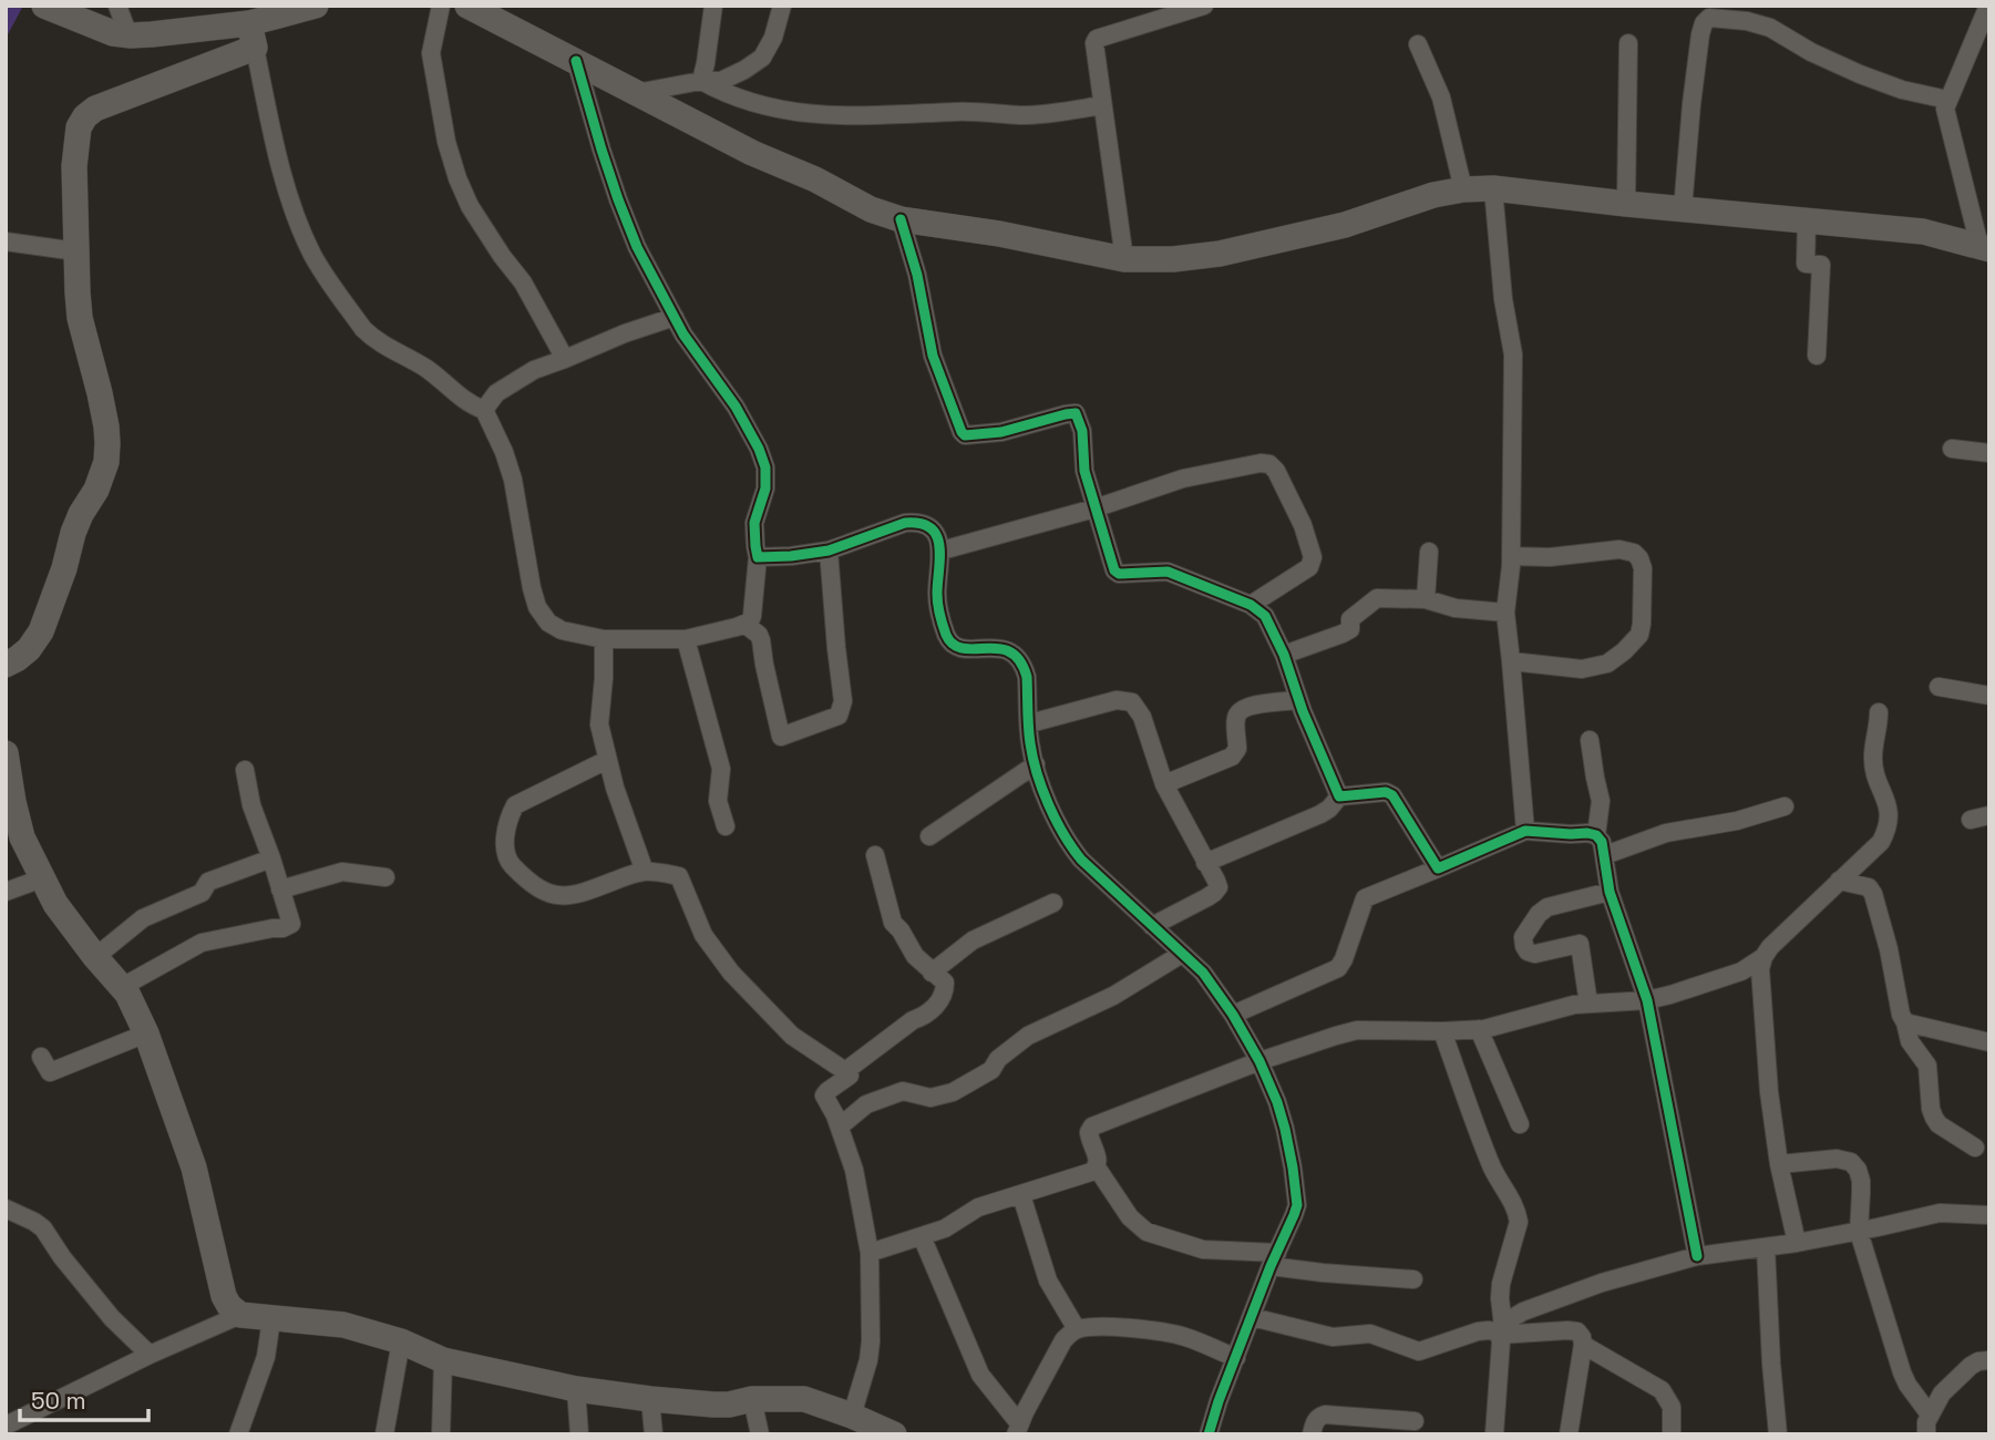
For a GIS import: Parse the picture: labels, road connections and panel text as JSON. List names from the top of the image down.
{
  "scale_bar": "50 m"
}
